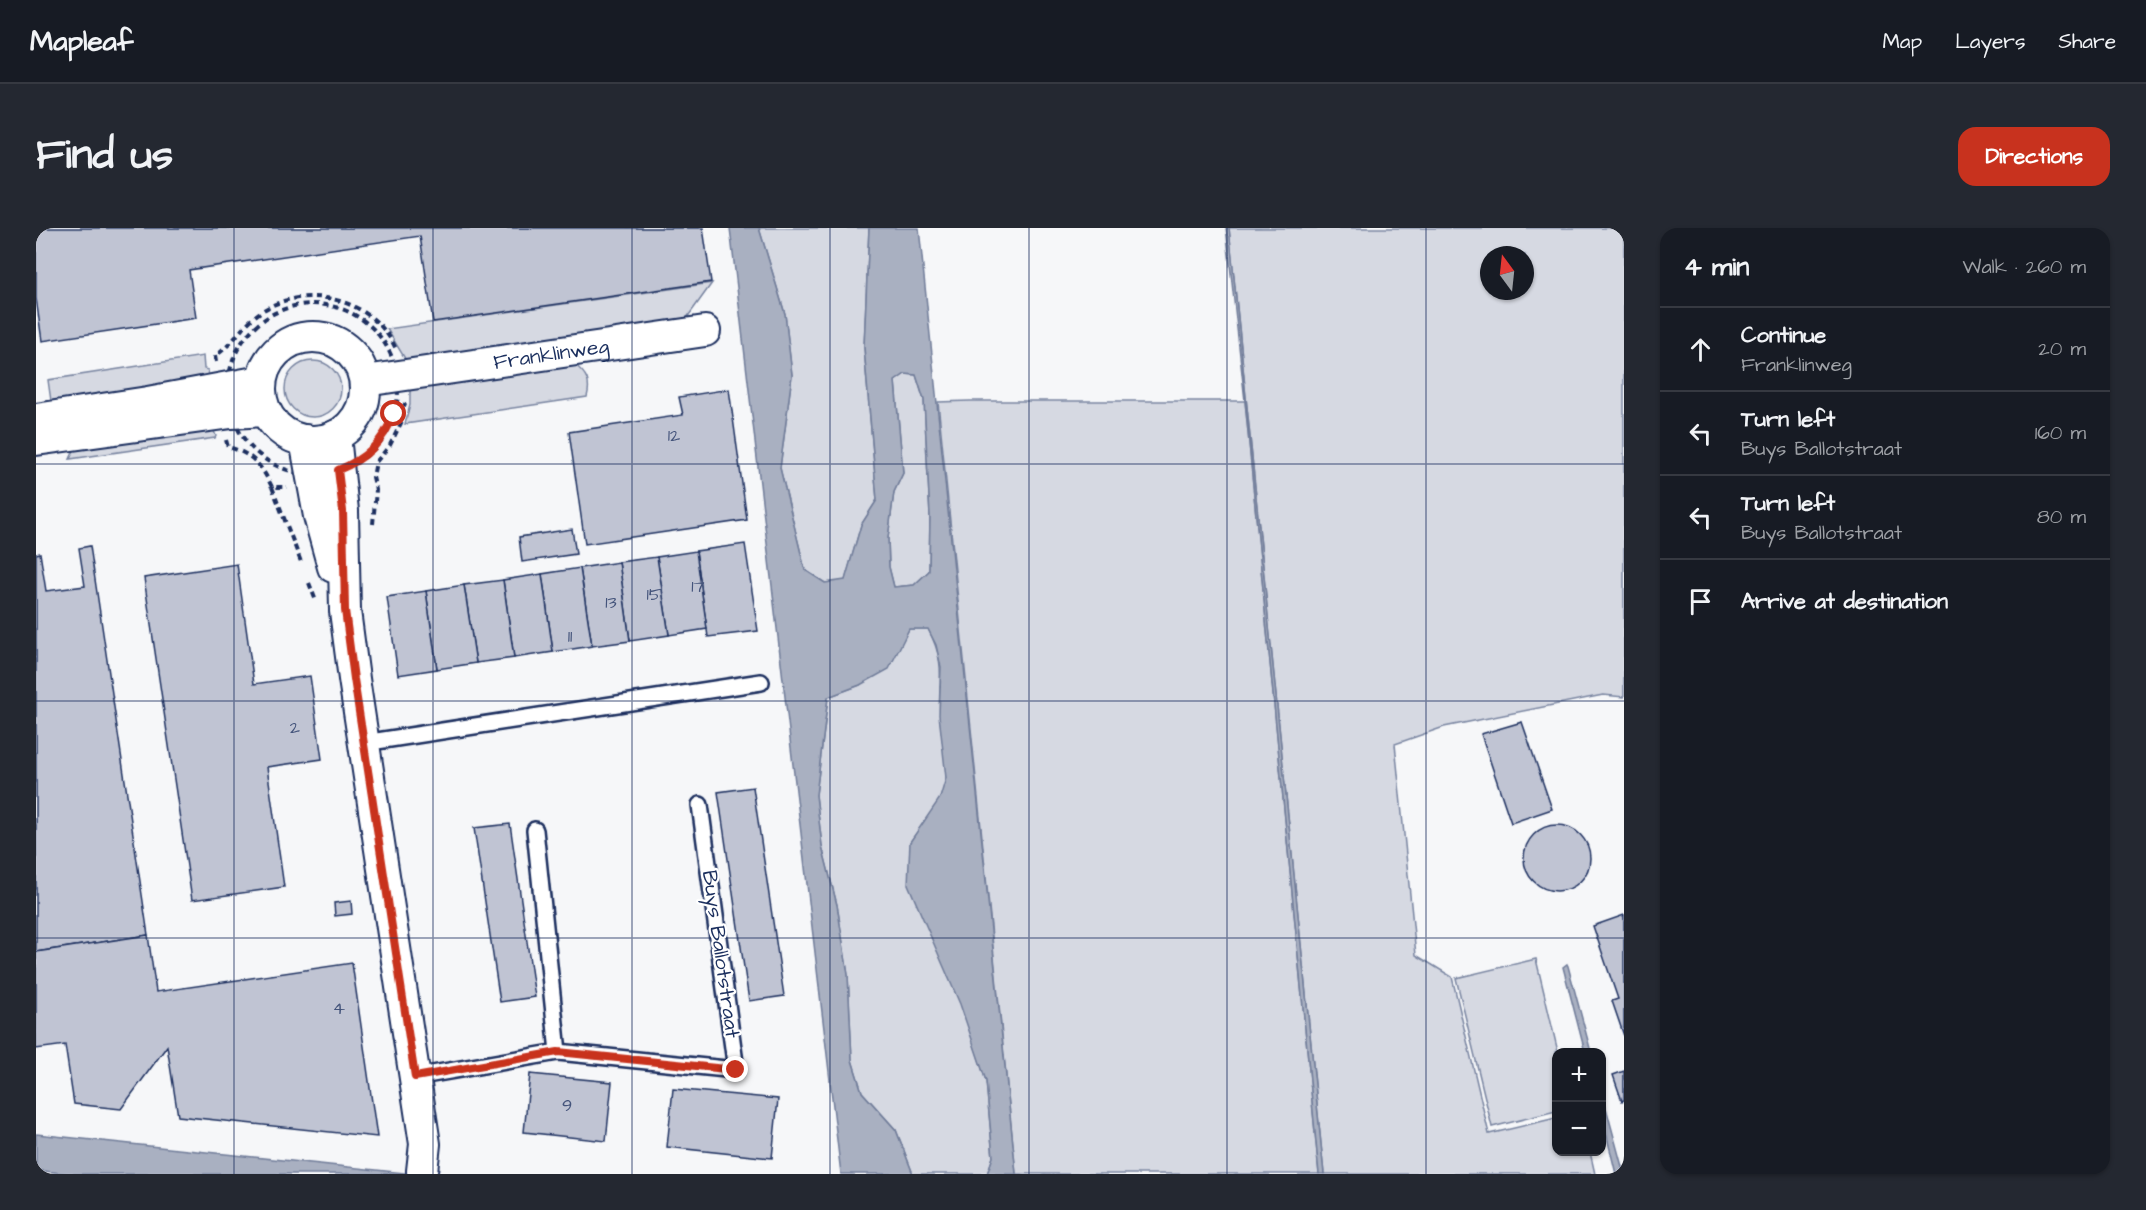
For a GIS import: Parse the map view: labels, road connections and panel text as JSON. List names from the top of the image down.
{
  "streets": {
    "street": ["Franklinweg"],
    "lane": ["Buys Ballotstraat"]
  },
  "house_numbers": [
    "12",
    "17",
    "15",
    "13",
    "11",
    "2",
    "4",
    "9"
  ],
  "north": "top",
  "page": {
    "header": "Mapleaf",
    "nav": ["Map", "Layers", "Share"],
    "title": "Find us",
    "buttons": "Directions",
    "heading": ["4 min", "Walk · 260 m"],
    "list": [
      ["Continue", "Franklinweg", "20 m"],
      ["Turn left", "Buys Ballotstraat", "160 m"],
      ["Turn left", "Buys Ballotstraat", "80 m"],
      "Arrive at destination"
    ],
    "map_buttons": ["+", "−"]
  }
}
